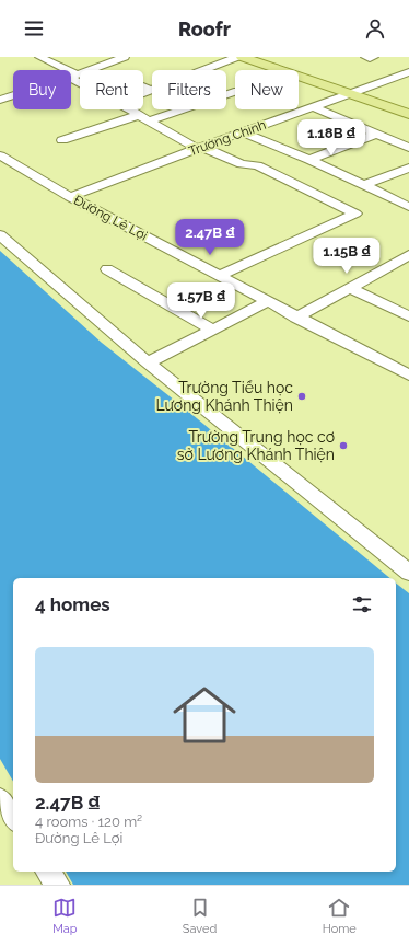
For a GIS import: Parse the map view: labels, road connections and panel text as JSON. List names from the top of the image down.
{
  "streets": {
    "street": ["Trường Chinh", "Đường Lê Lợi"]
  },
  "crossings": [
    ["Trường Chinh", "Đường Lê Lợi"]
  ],
  "places": ["Trường Tiểu học Lương Khánh Thiện", "Trường Trung học cơ sở Lương Khánh Thiện"],
  "page": {
    "header": "Roofr",
    "chip": [
      "Buy",
      "Rent",
      "Filters",
      "New"
    ],
    "price": [
      "1.18B ₫",
      "2.47B ₫",
      "1.15B ₫",
      "1.57B ₫"
    ],
    "heading": "4 homes",
    "list": [
      {
        "name": "2.47B ₫",
        "note": "4 rooms · 120 m² · Đường Lê Lợi"
      }
    ],
    "tabs": ["Map", "Saved", "Home"]
  }
}
